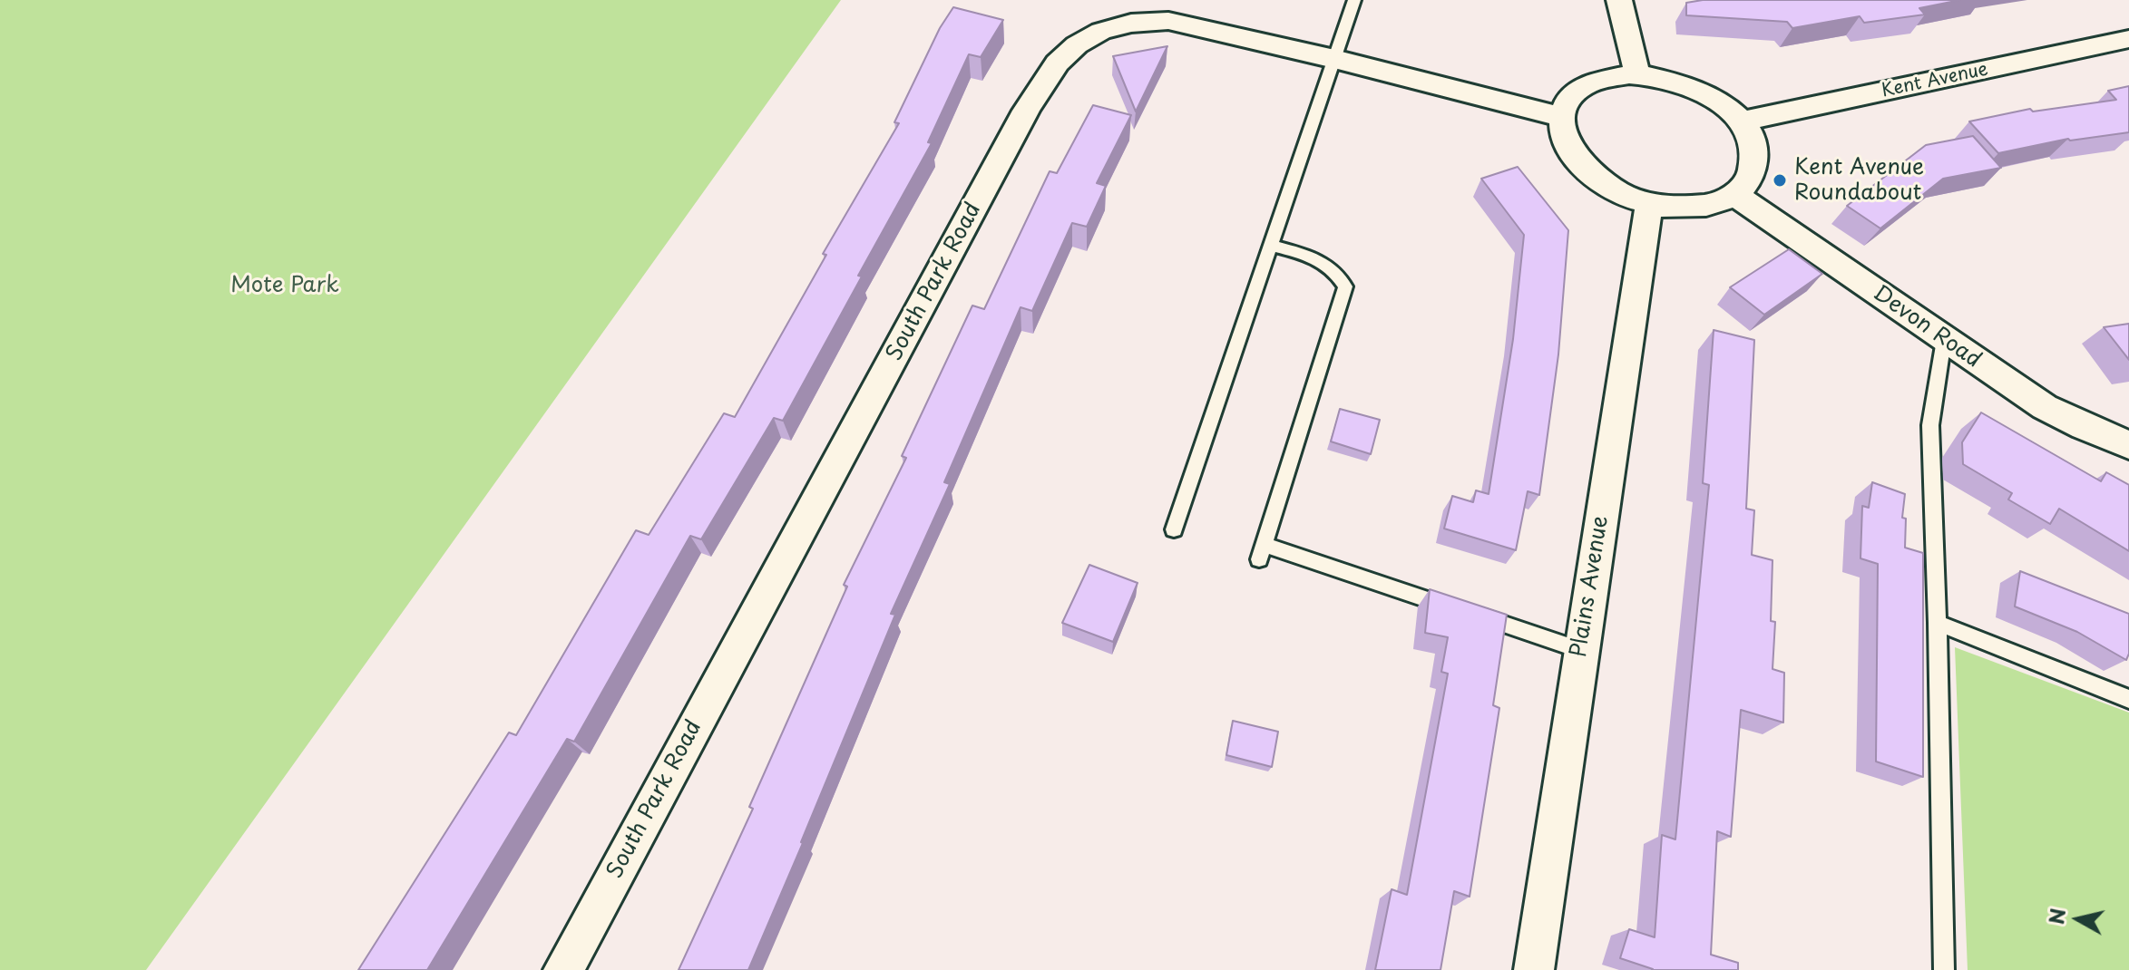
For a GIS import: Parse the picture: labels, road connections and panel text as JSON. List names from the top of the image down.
{
  "streets": {
    "street": [
      "Kent Avenue",
      "South Park Road",
      "Devon Road",
      "Plains Avenue"
    ]
  },
  "crossings": [
    ["Kent Avenue", "South Park Road"],
    ["Kent Avenue", "Devon Road"],
    ["Kent Avenue", "Plains Avenue"],
    ["South Park Road", "Devon Road"],
    ["South Park Road", "Plains Avenue"],
    ["Devon Road", "Plains Avenue"]
  ],
  "parks": ["Mote Park"],
  "places": ["Kent Avenue Roundabout"],
  "north": "left"
}
